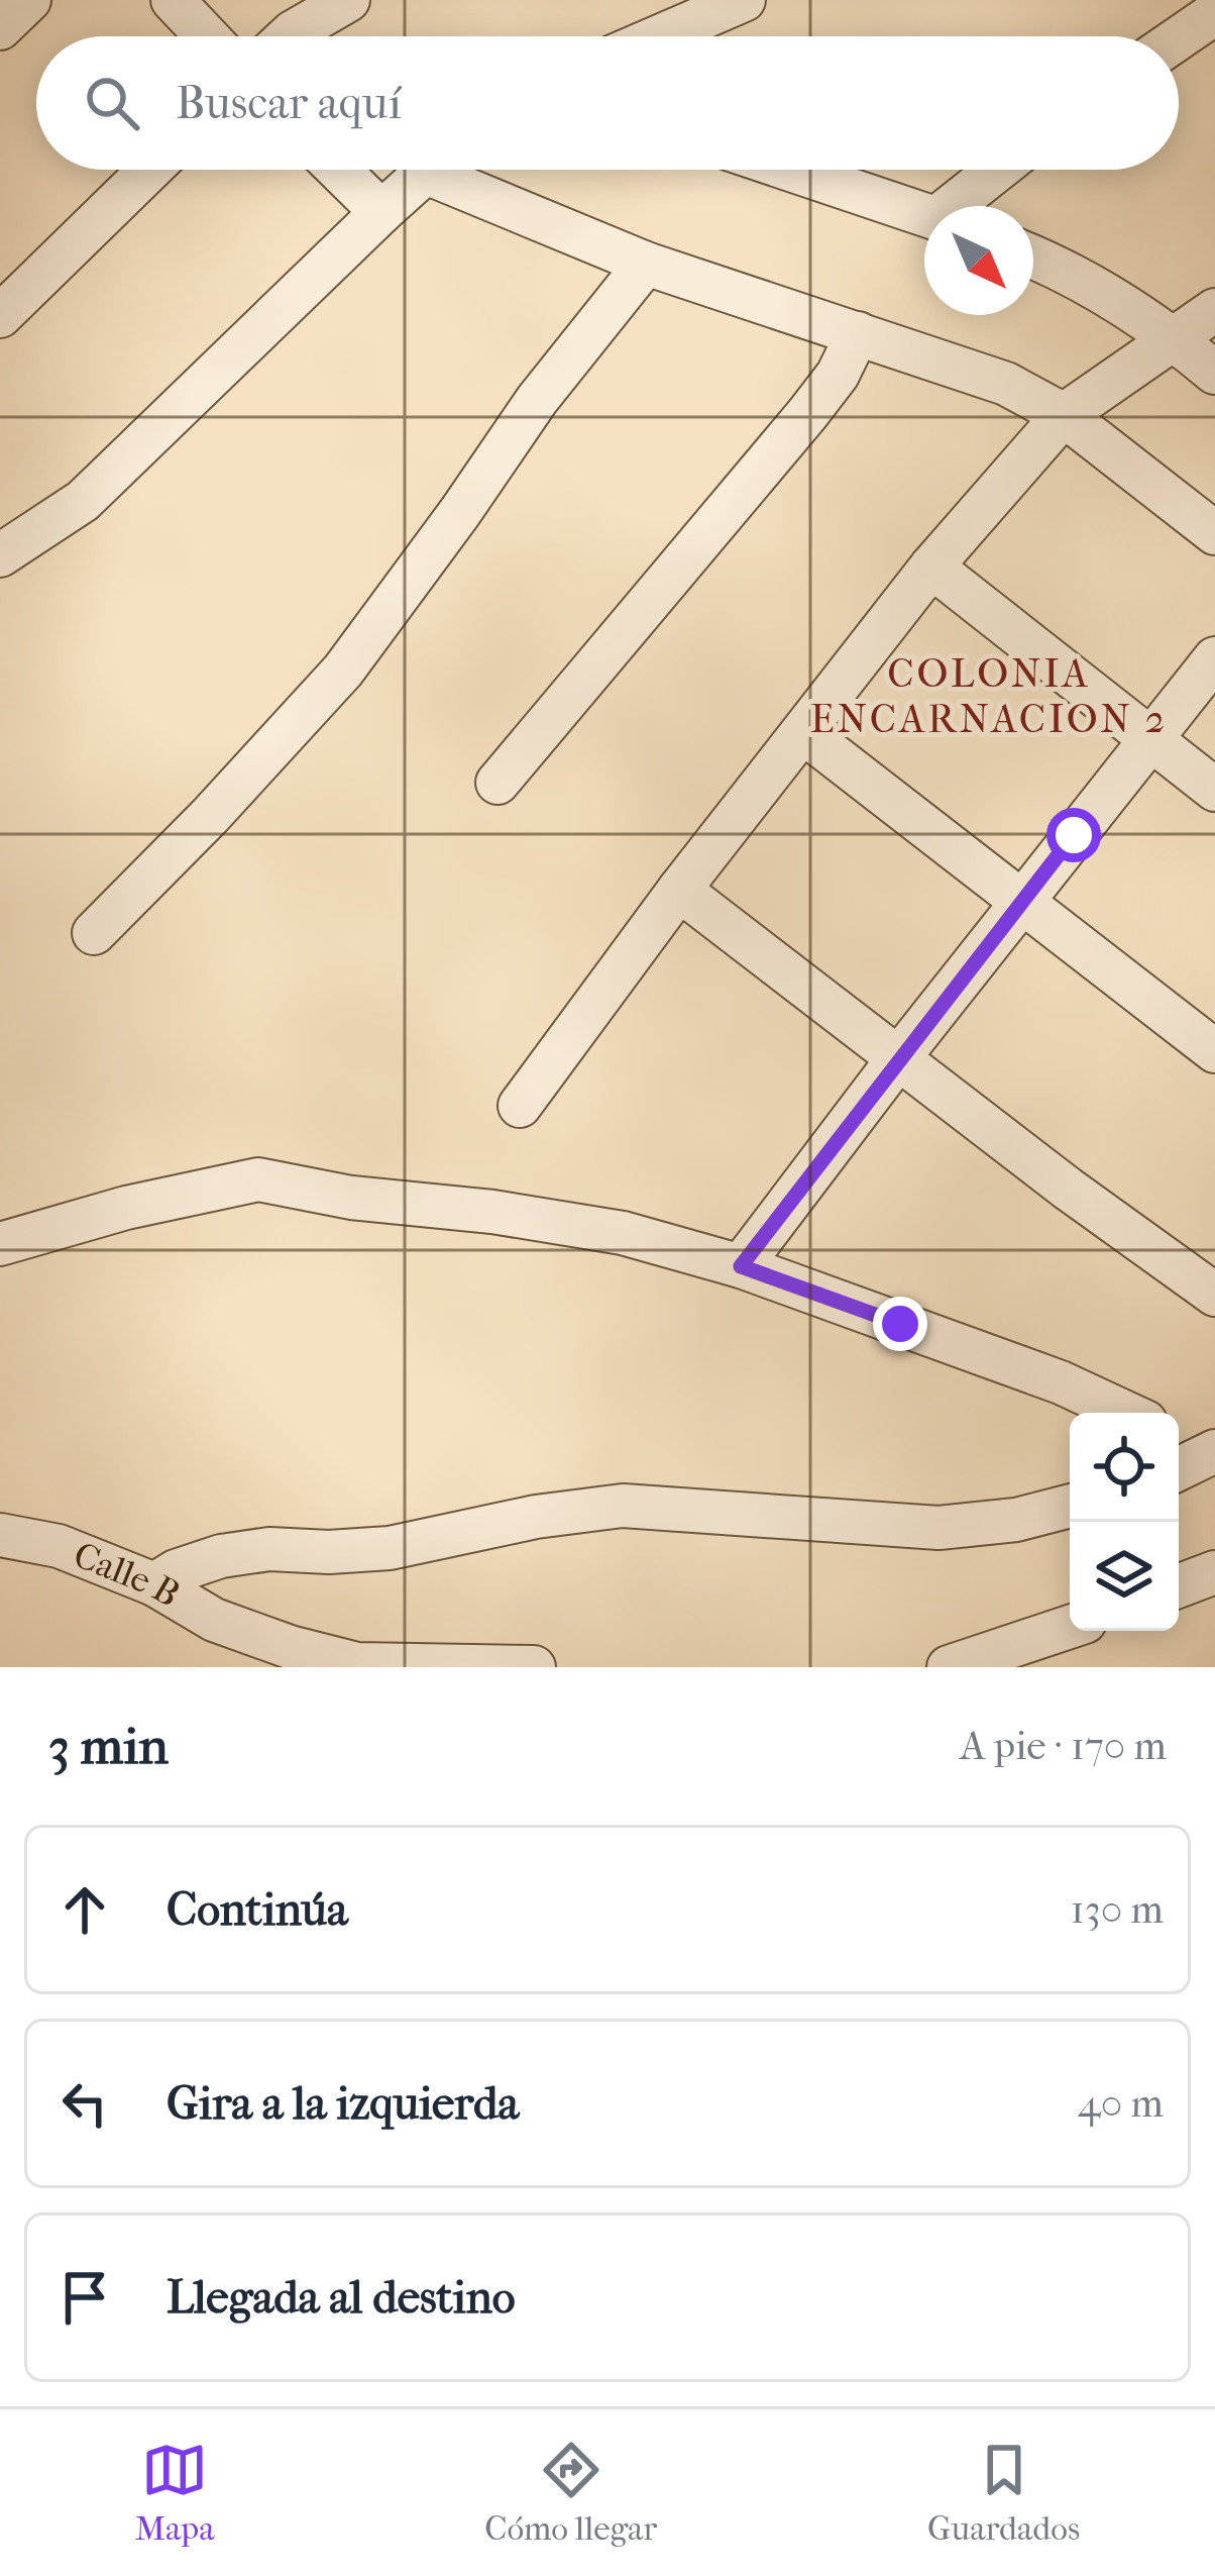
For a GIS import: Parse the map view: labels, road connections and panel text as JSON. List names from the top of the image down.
{
  "streets": {
    "street": ["Calle B"]
  },
  "districts": ["COLONIA ENCARNACION 2"],
  "north": "bottom right",
  "page": {
    "search": "Buscar aquí",
    "heading": ["3 min", "A pie · 170 m"],
    "list": [
      ["Continúa", "130 m"],
      ["Gira a la izquierda", "40 m"],
      "Llegada al destino"
    ],
    "nav": ["Mapa", "Cómo llegar", "Guardados"]
  }
}
